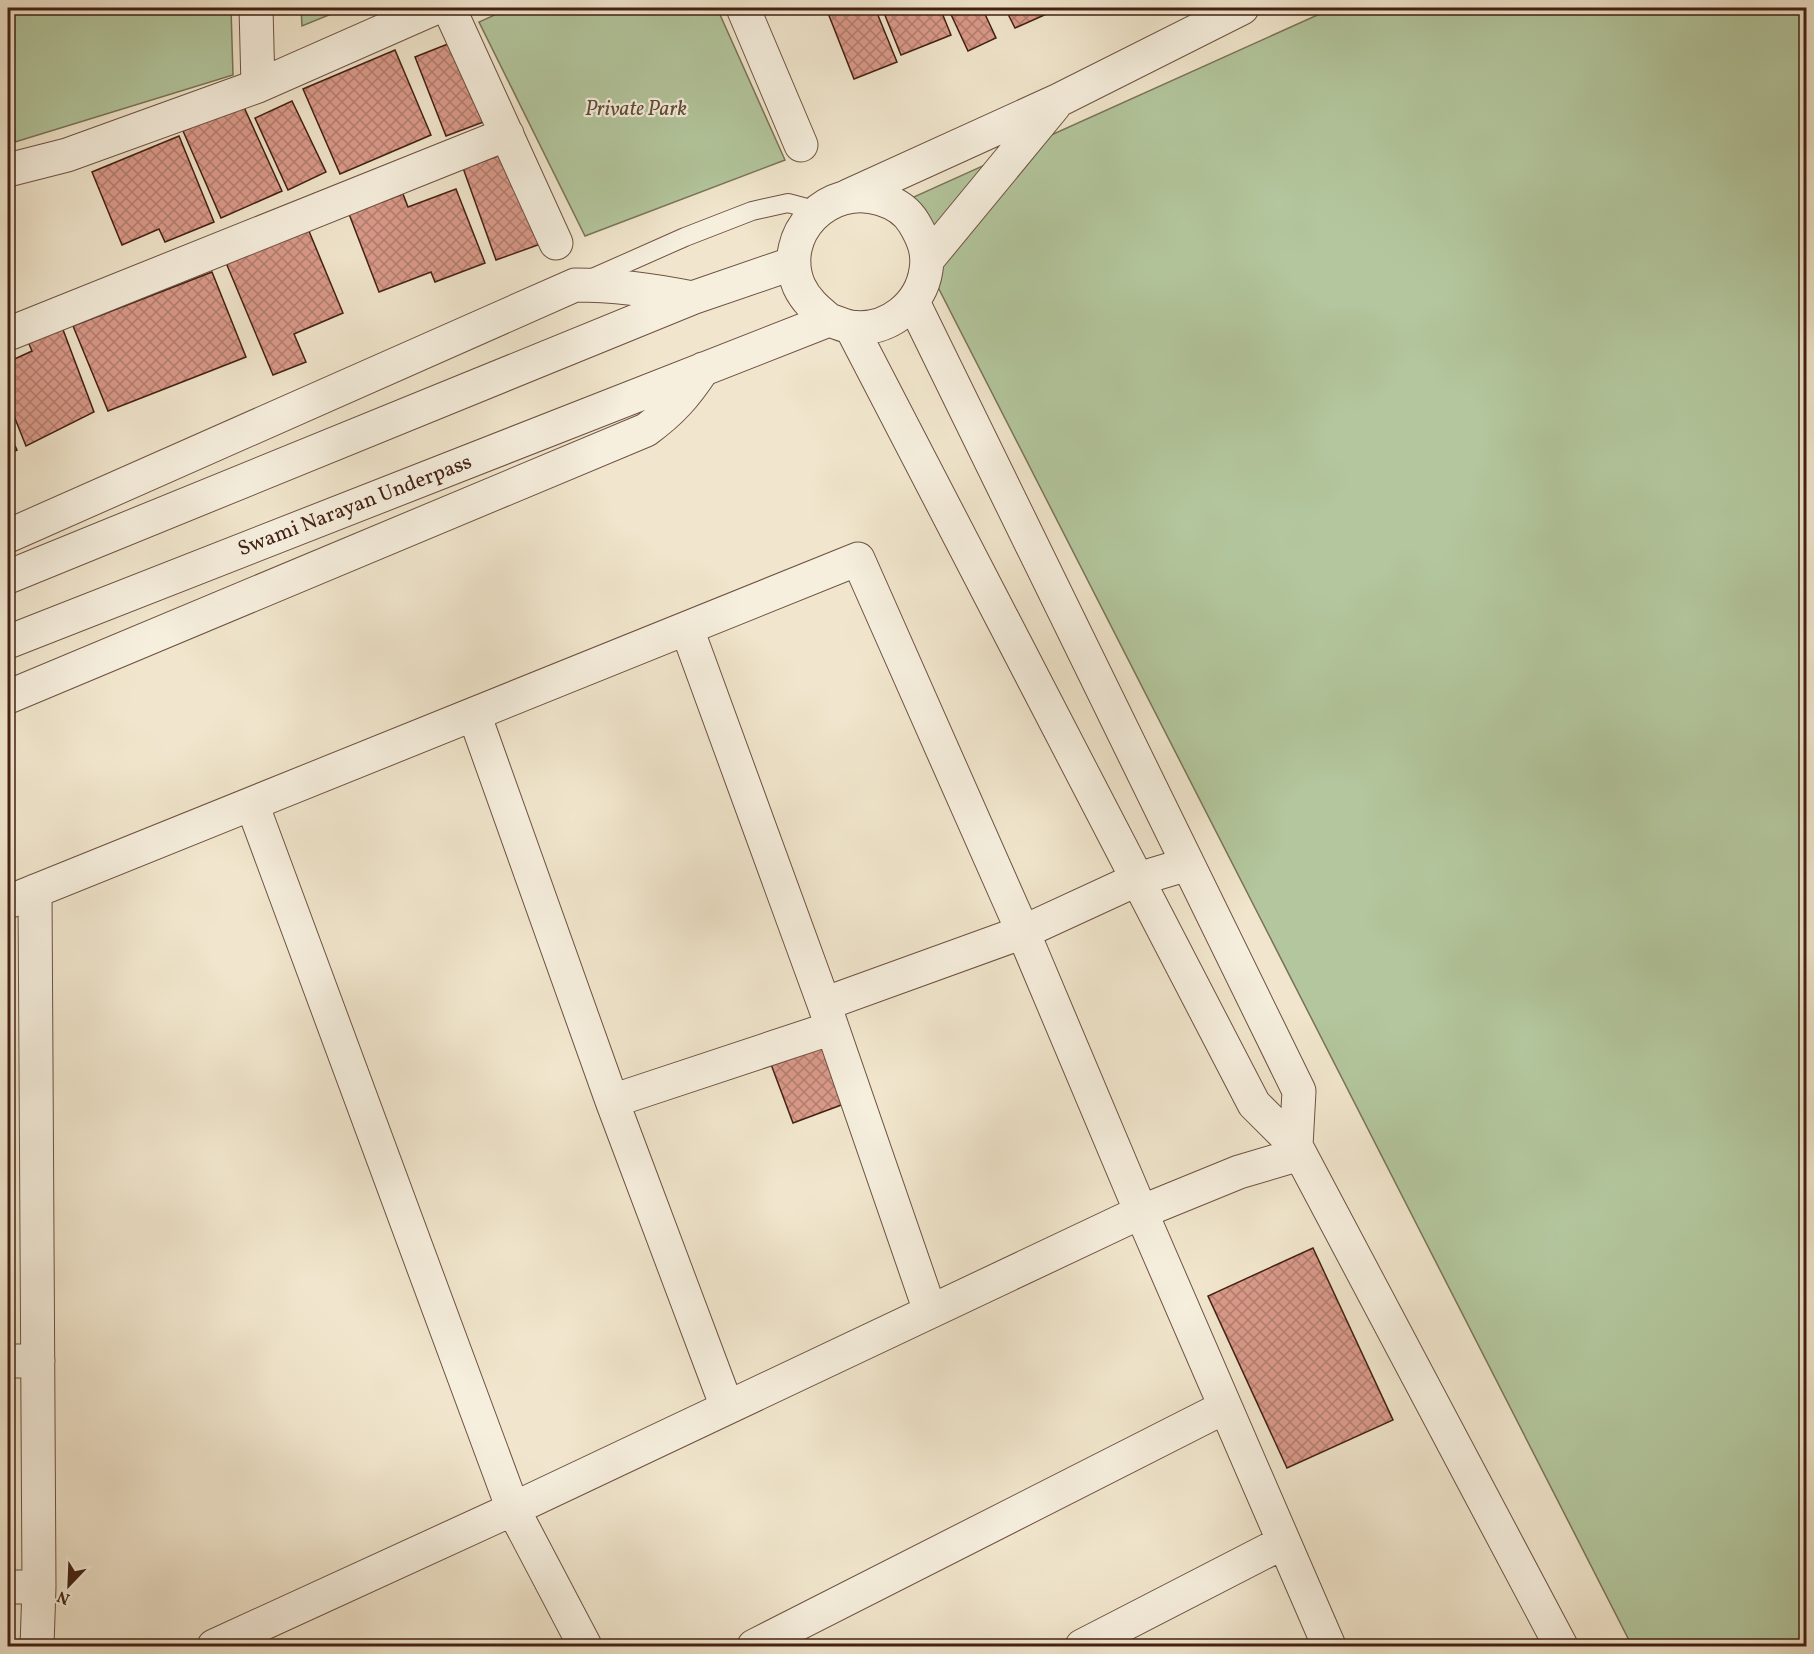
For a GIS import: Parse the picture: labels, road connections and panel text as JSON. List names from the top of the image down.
{
  "streets": {
    "street": ["Swami Narayan Underpass"]
  },
  "parks": ["Private Park"],
  "north": "bottom left"
}
